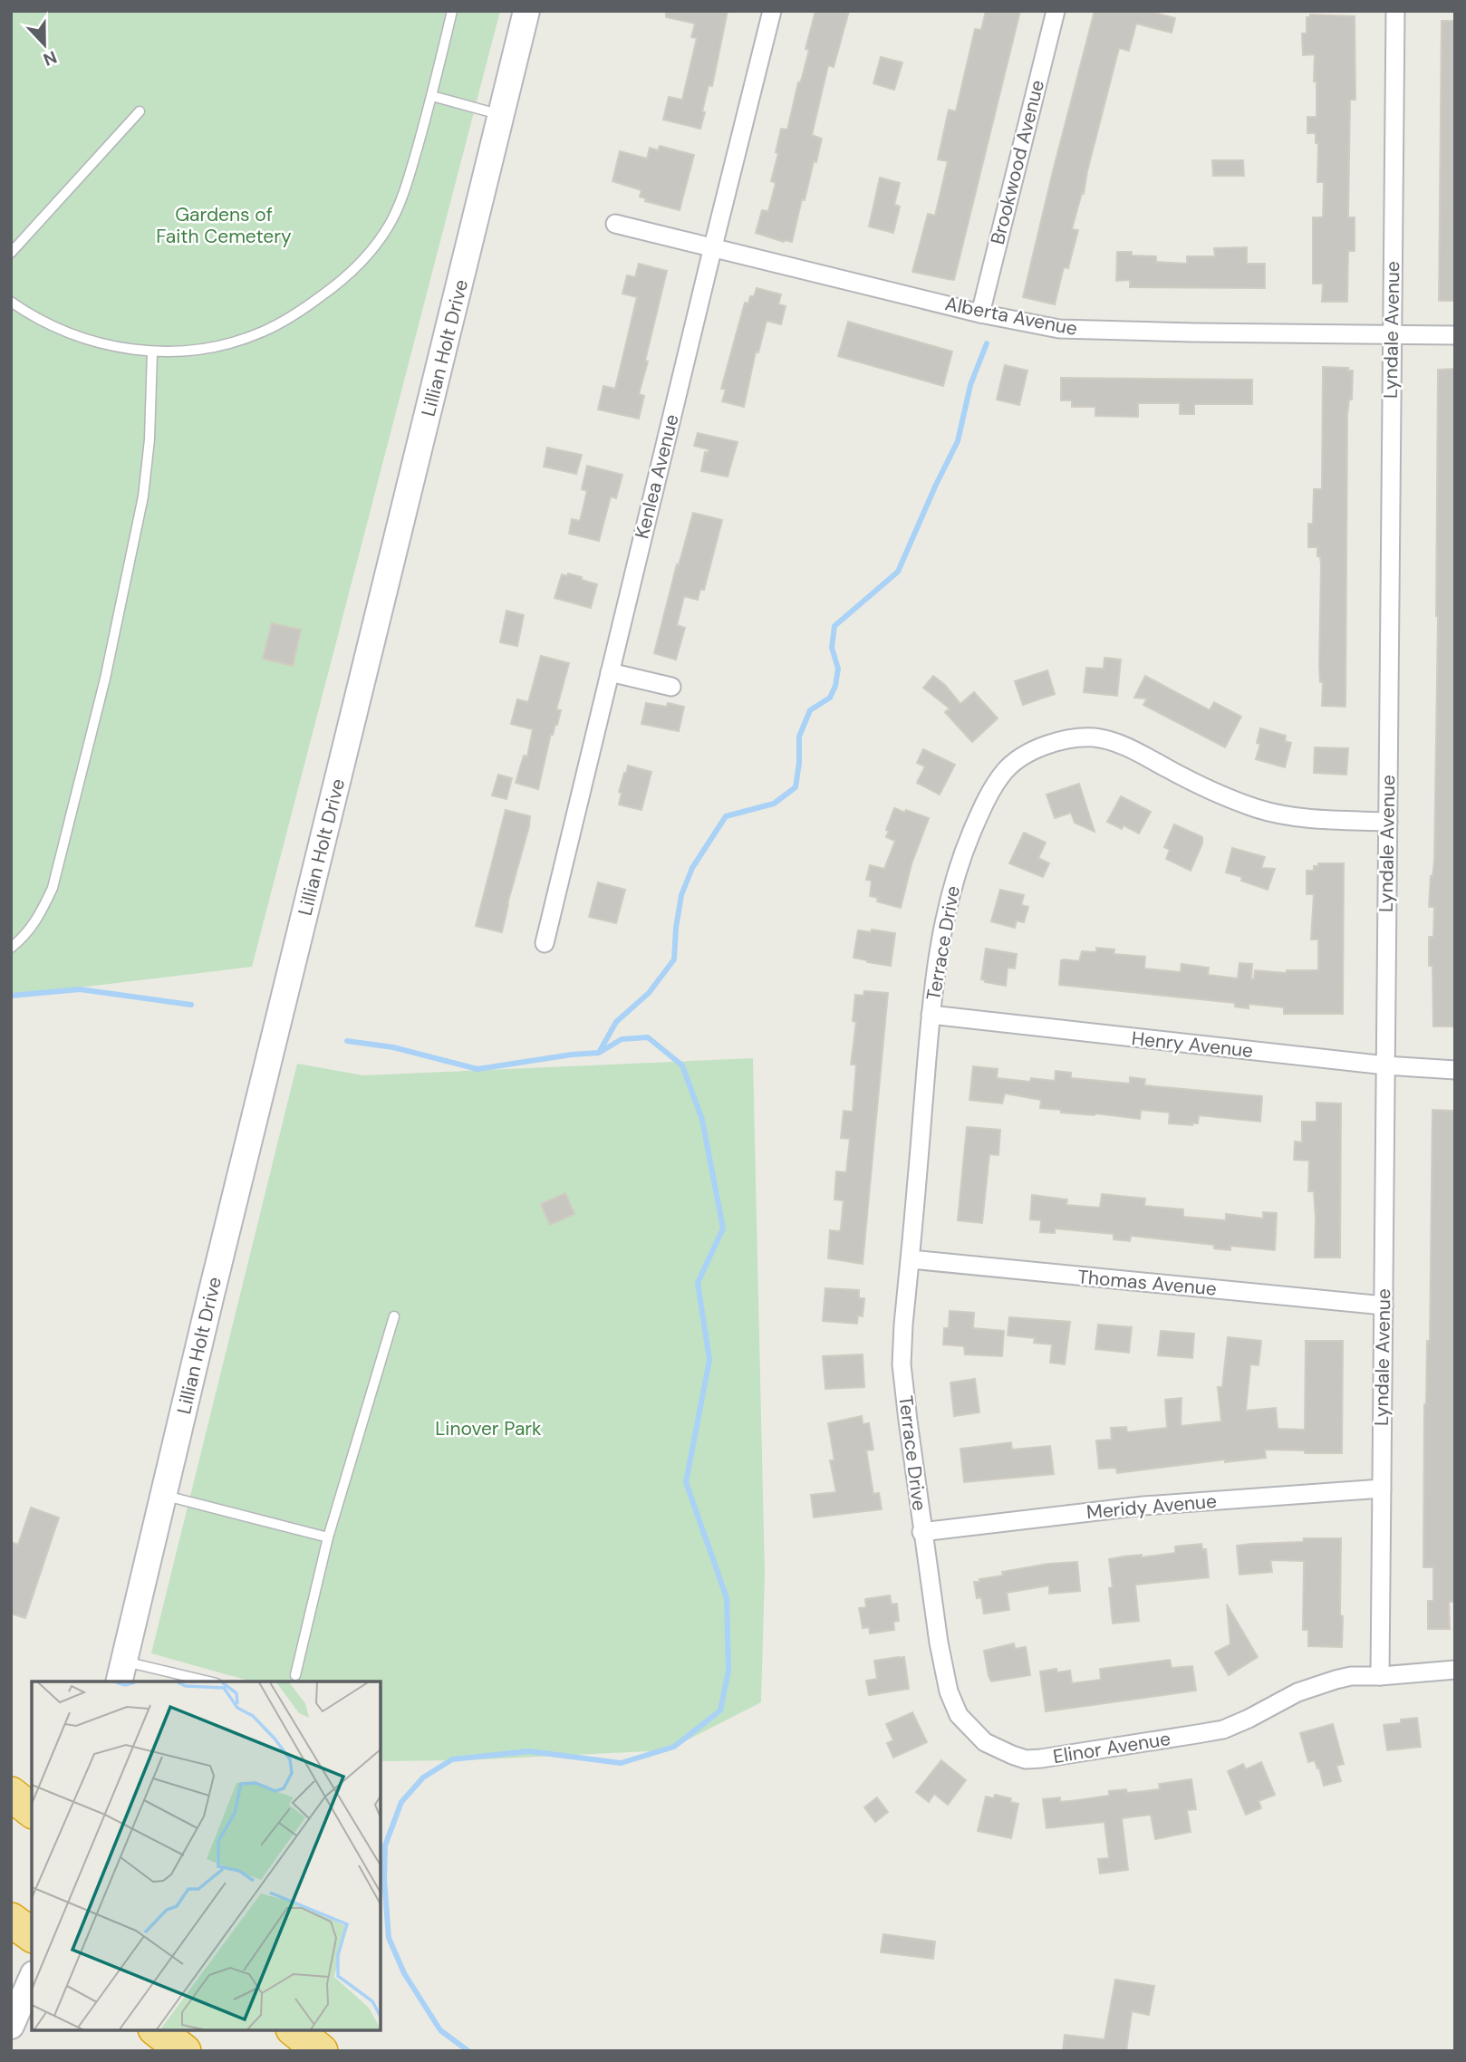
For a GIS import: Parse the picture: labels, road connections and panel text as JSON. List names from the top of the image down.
{
  "streets": {
    "main road": ["Lillian Holt Drive"],
    "street": [
      "Brookwood Avenue",
      "Alberta Avenue",
      "Lyndale Avenue",
      "Kenlea Avenue",
      "Terrace Drive",
      "Henry Avenue",
      "Thomas Avenue",
      "Meridy Avenue",
      "Elinor Avenue"
    ]
  },
  "crossings": [
    ["Brookwood Avenue", "Alberta Avenue"],
    ["Alberta Avenue", "Lyndale Avenue"],
    ["Alberta Avenue", "Kenlea Avenue"],
    ["Lyndale Avenue", "Terrace Drive"],
    ["Lyndale Avenue", "Henry Avenue"],
    ["Lyndale Avenue", "Thomas Avenue"],
    ["Lyndale Avenue", "Meridy Avenue"],
    ["Lyndale Avenue", "Elinor Avenue"],
    ["Terrace Drive", "Henry Avenue"],
    ["Terrace Drive", "Thomas Avenue"],
    ["Terrace Drive", "Meridy Avenue"],
    ["Terrace Drive", "Elinor Avenue"],
    ["Meridy Avenue", "Elinor Avenue"]
  ],
  "parks": ["Gardens of Faith Cemetery", "Linover Park"],
  "north": "bottom"
}
